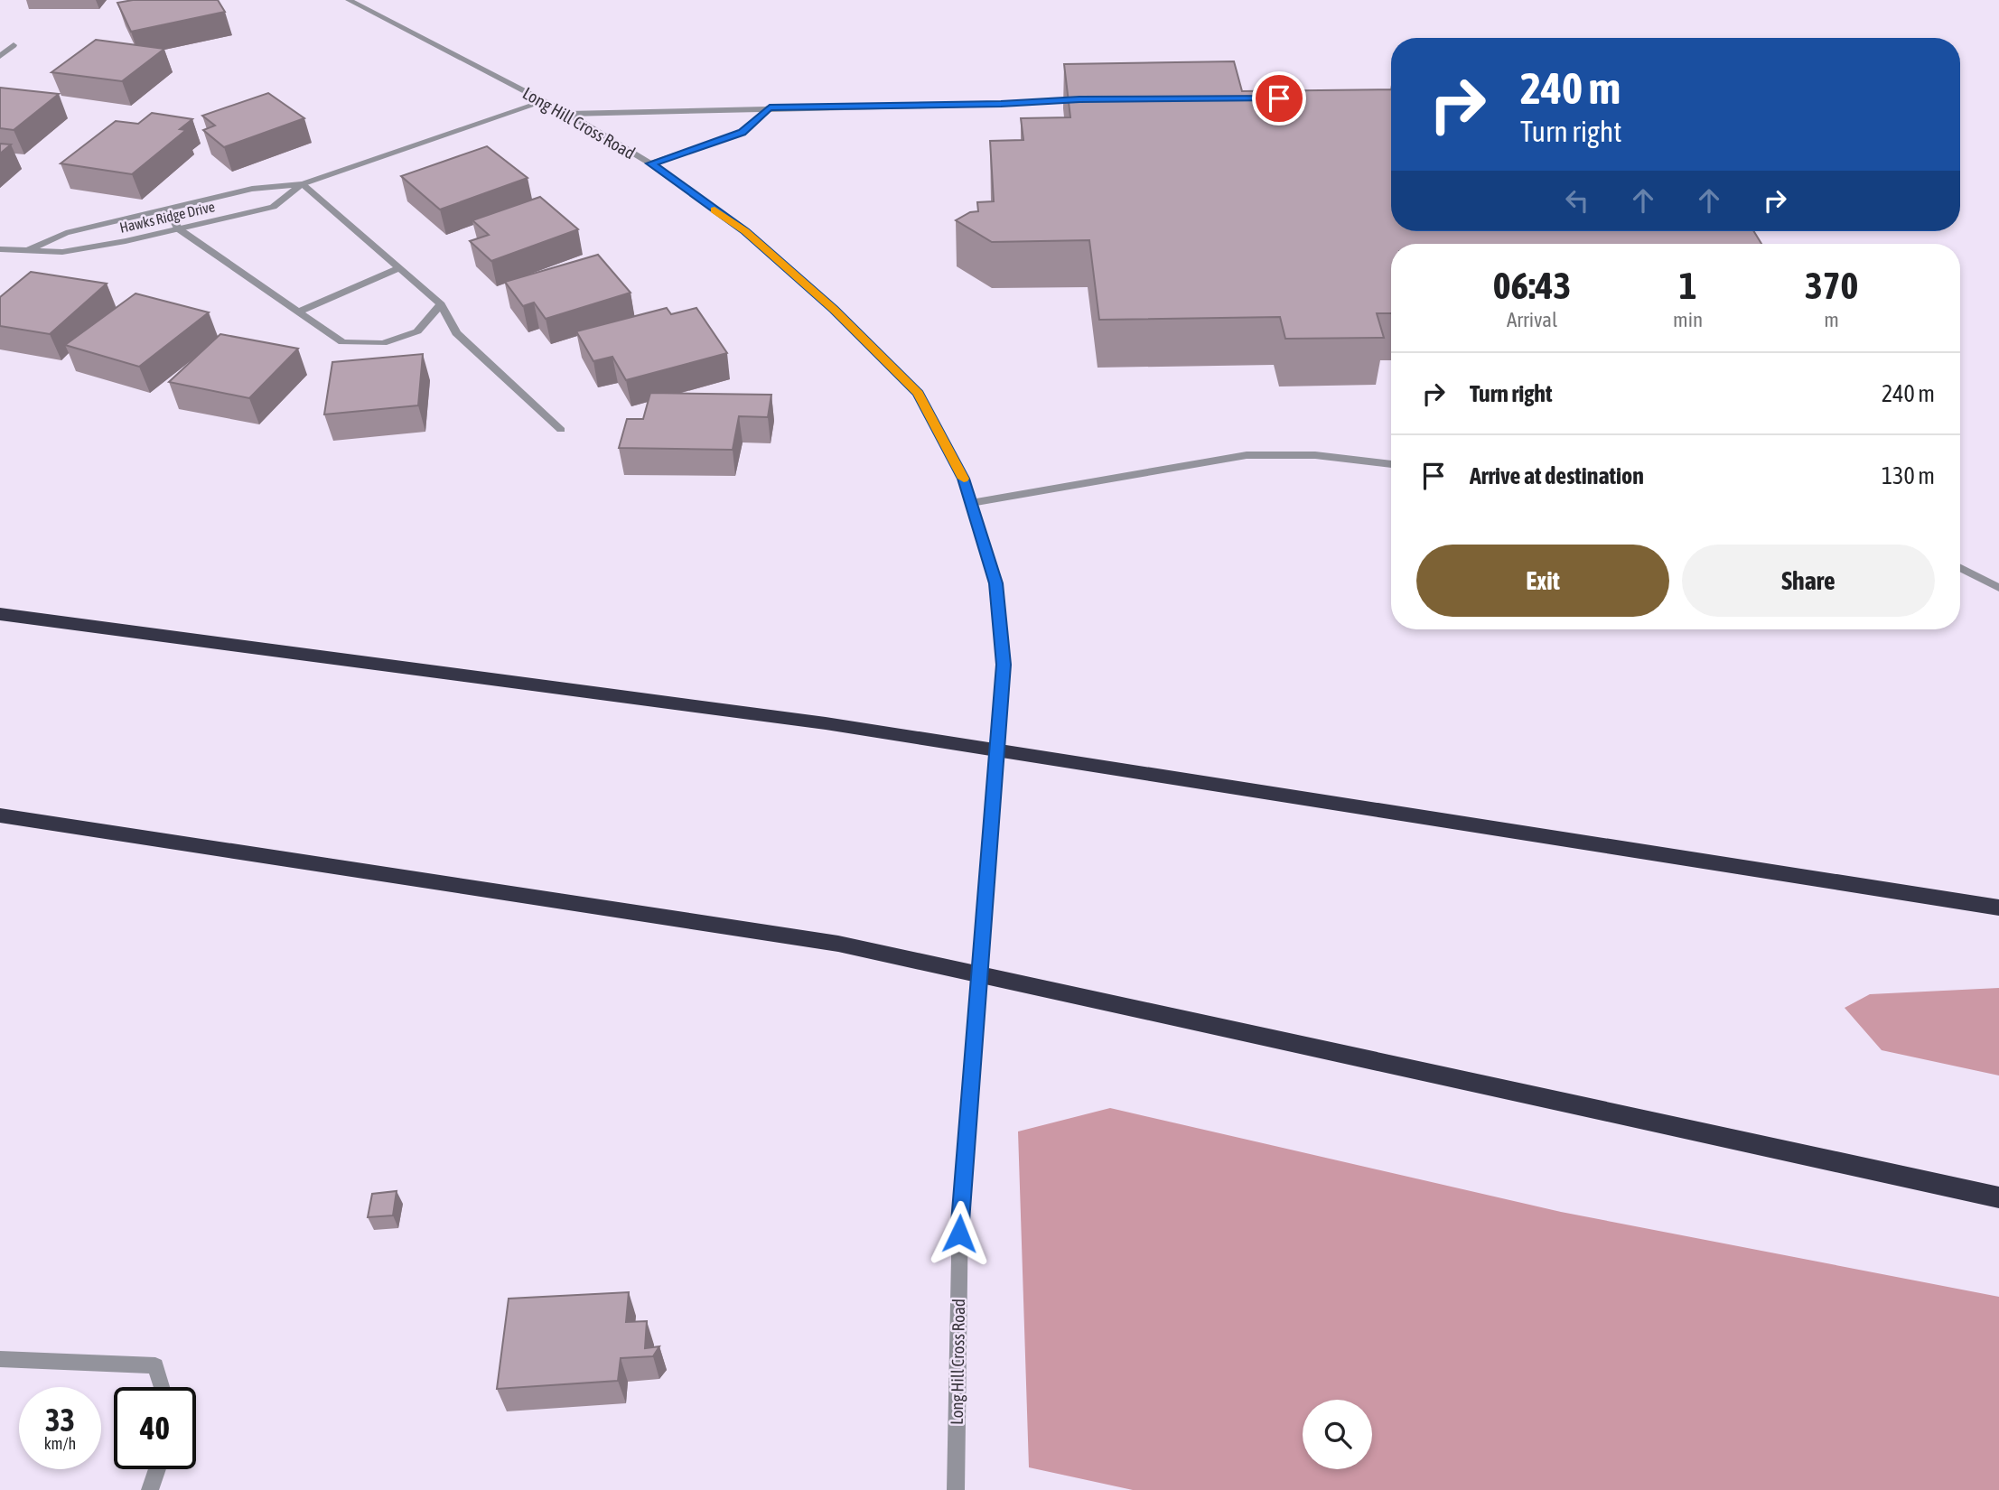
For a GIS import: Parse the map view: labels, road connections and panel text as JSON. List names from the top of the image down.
{
  "streets": {
    "street": ["Long Hill Cross Road", "Hawks Ridge Drive"]
  },
  "crossings": [
    ["Long Hill Cross Road", "Hawks Ridge Drive"]
  ],
  "page": {
    "turn": ["240 m", "Turn right"],
    "eta": [
      "06:43",
      "Arrival",
      "1",
      "min",
      "370",
      "m"
    ],
    "list": [
      {
        "name": "Turn right",
        "value": "240 m"
      },
      {
        "name": "Arrive at destination",
        "value": "130 m"
      }
    ],
    "buttons": ["Exit", "Share"],
    "speed": "33 km/h",
    "limit": "40"
  }
}
